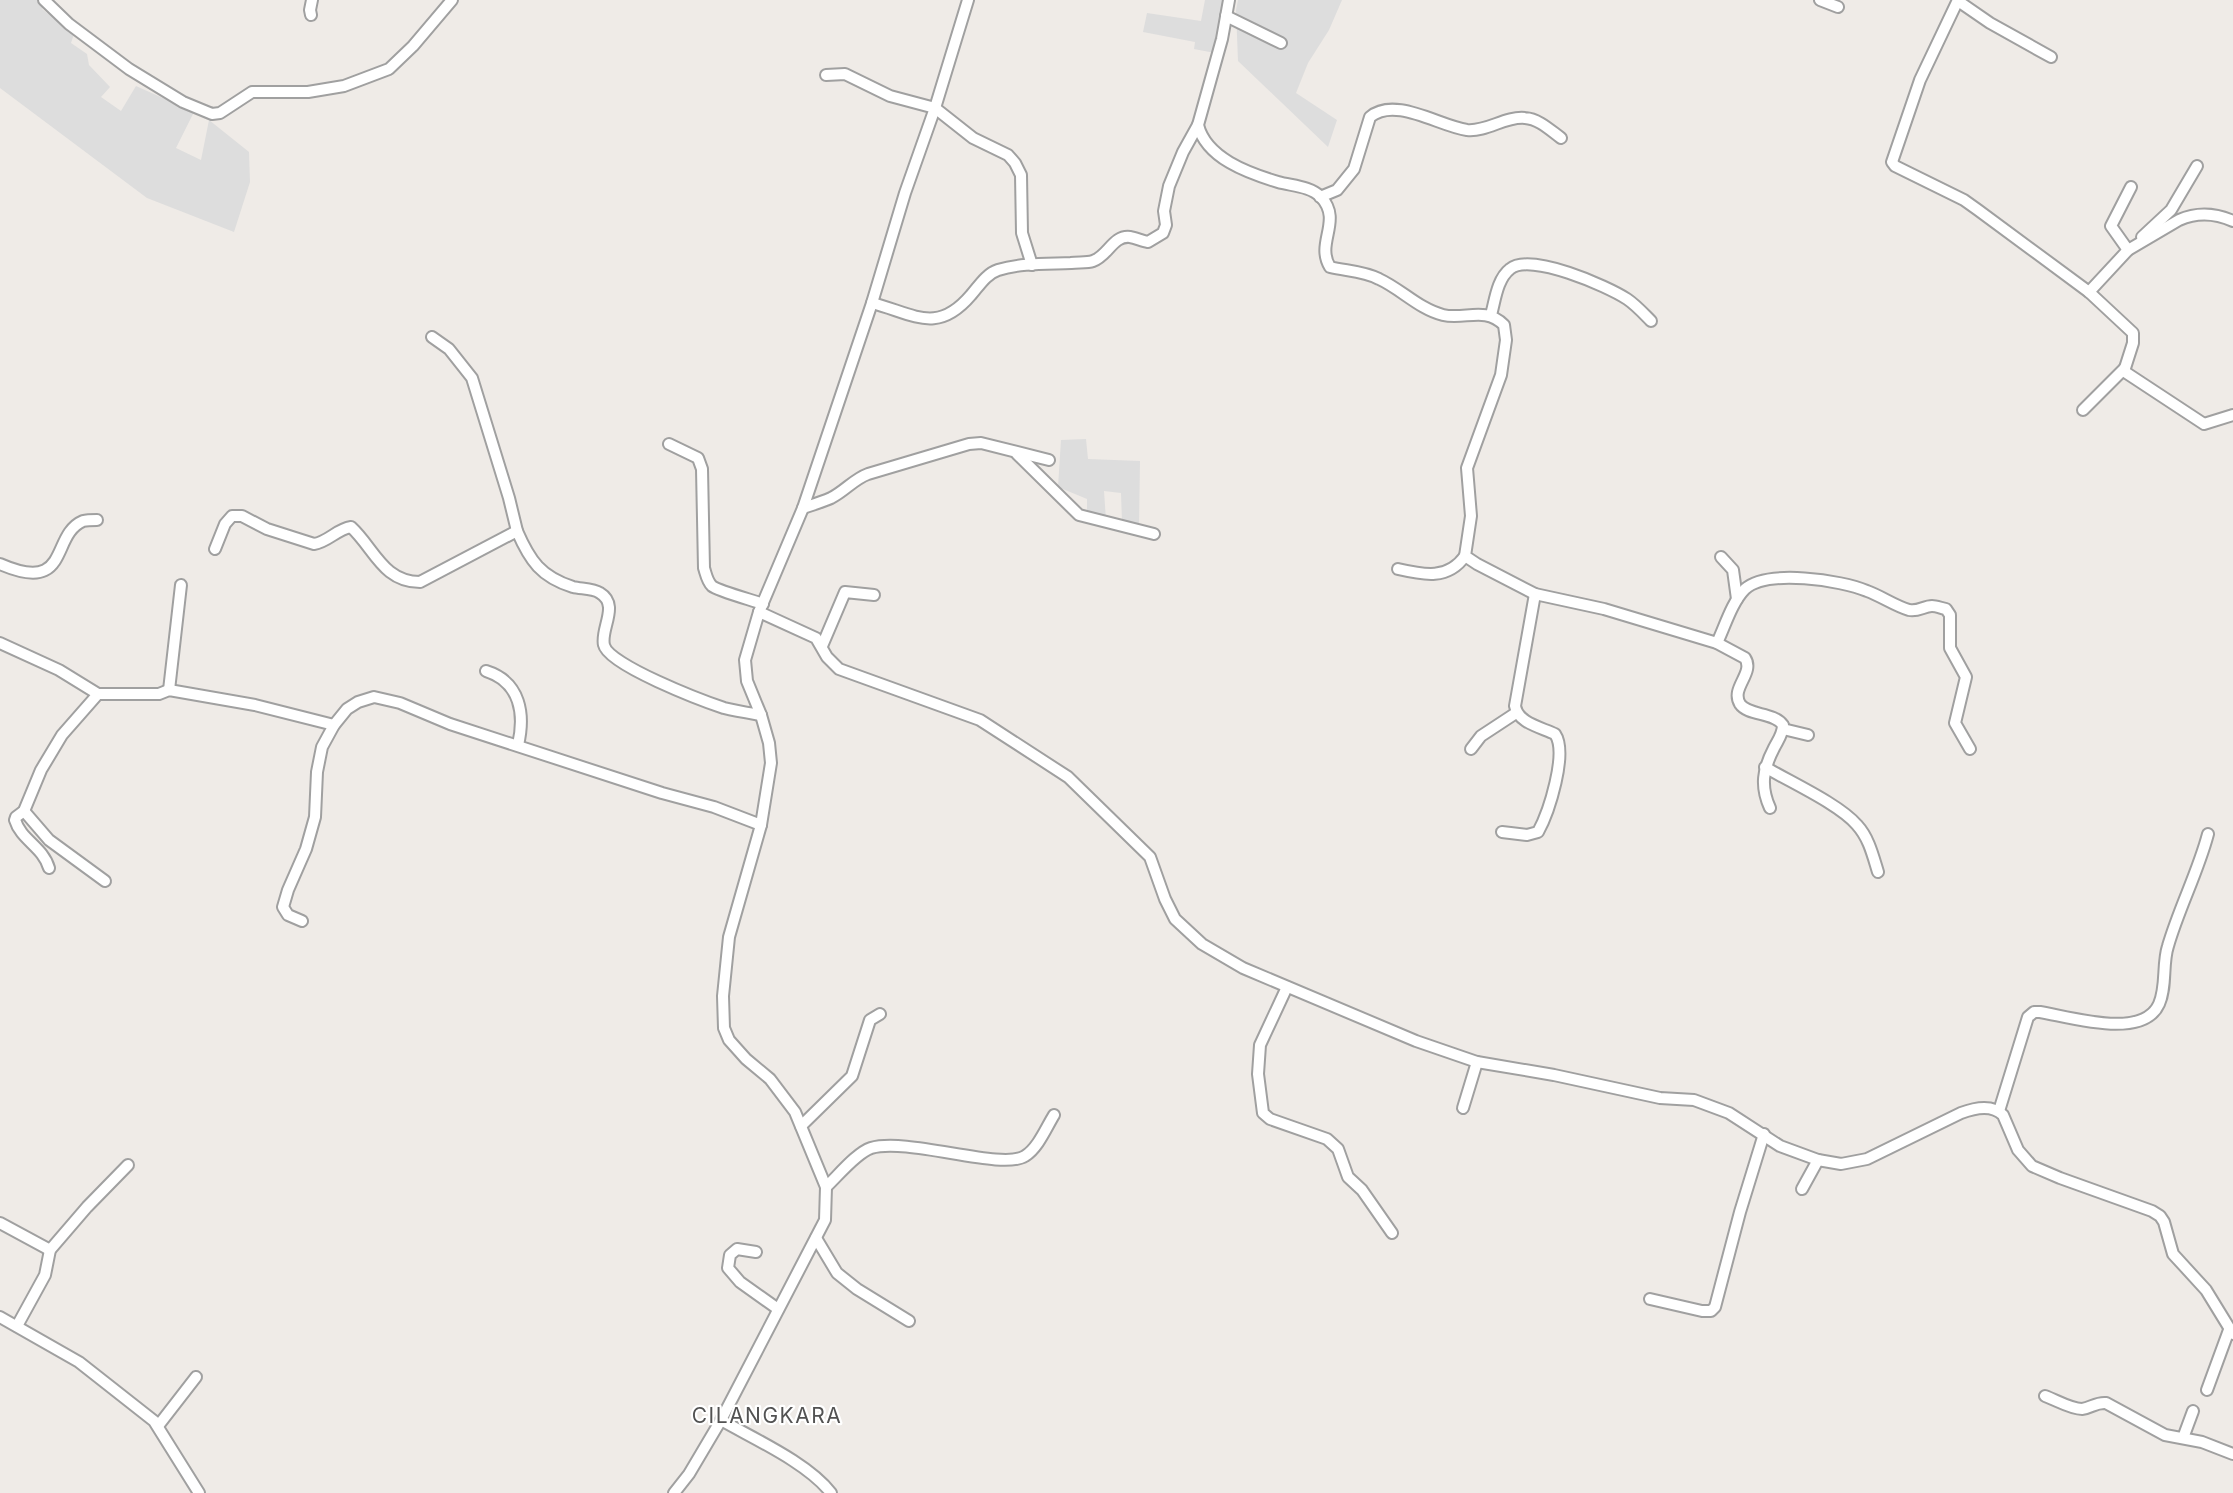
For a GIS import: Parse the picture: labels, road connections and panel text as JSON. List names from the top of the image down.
{
  "districts": ["CILANGKARA"]
}
